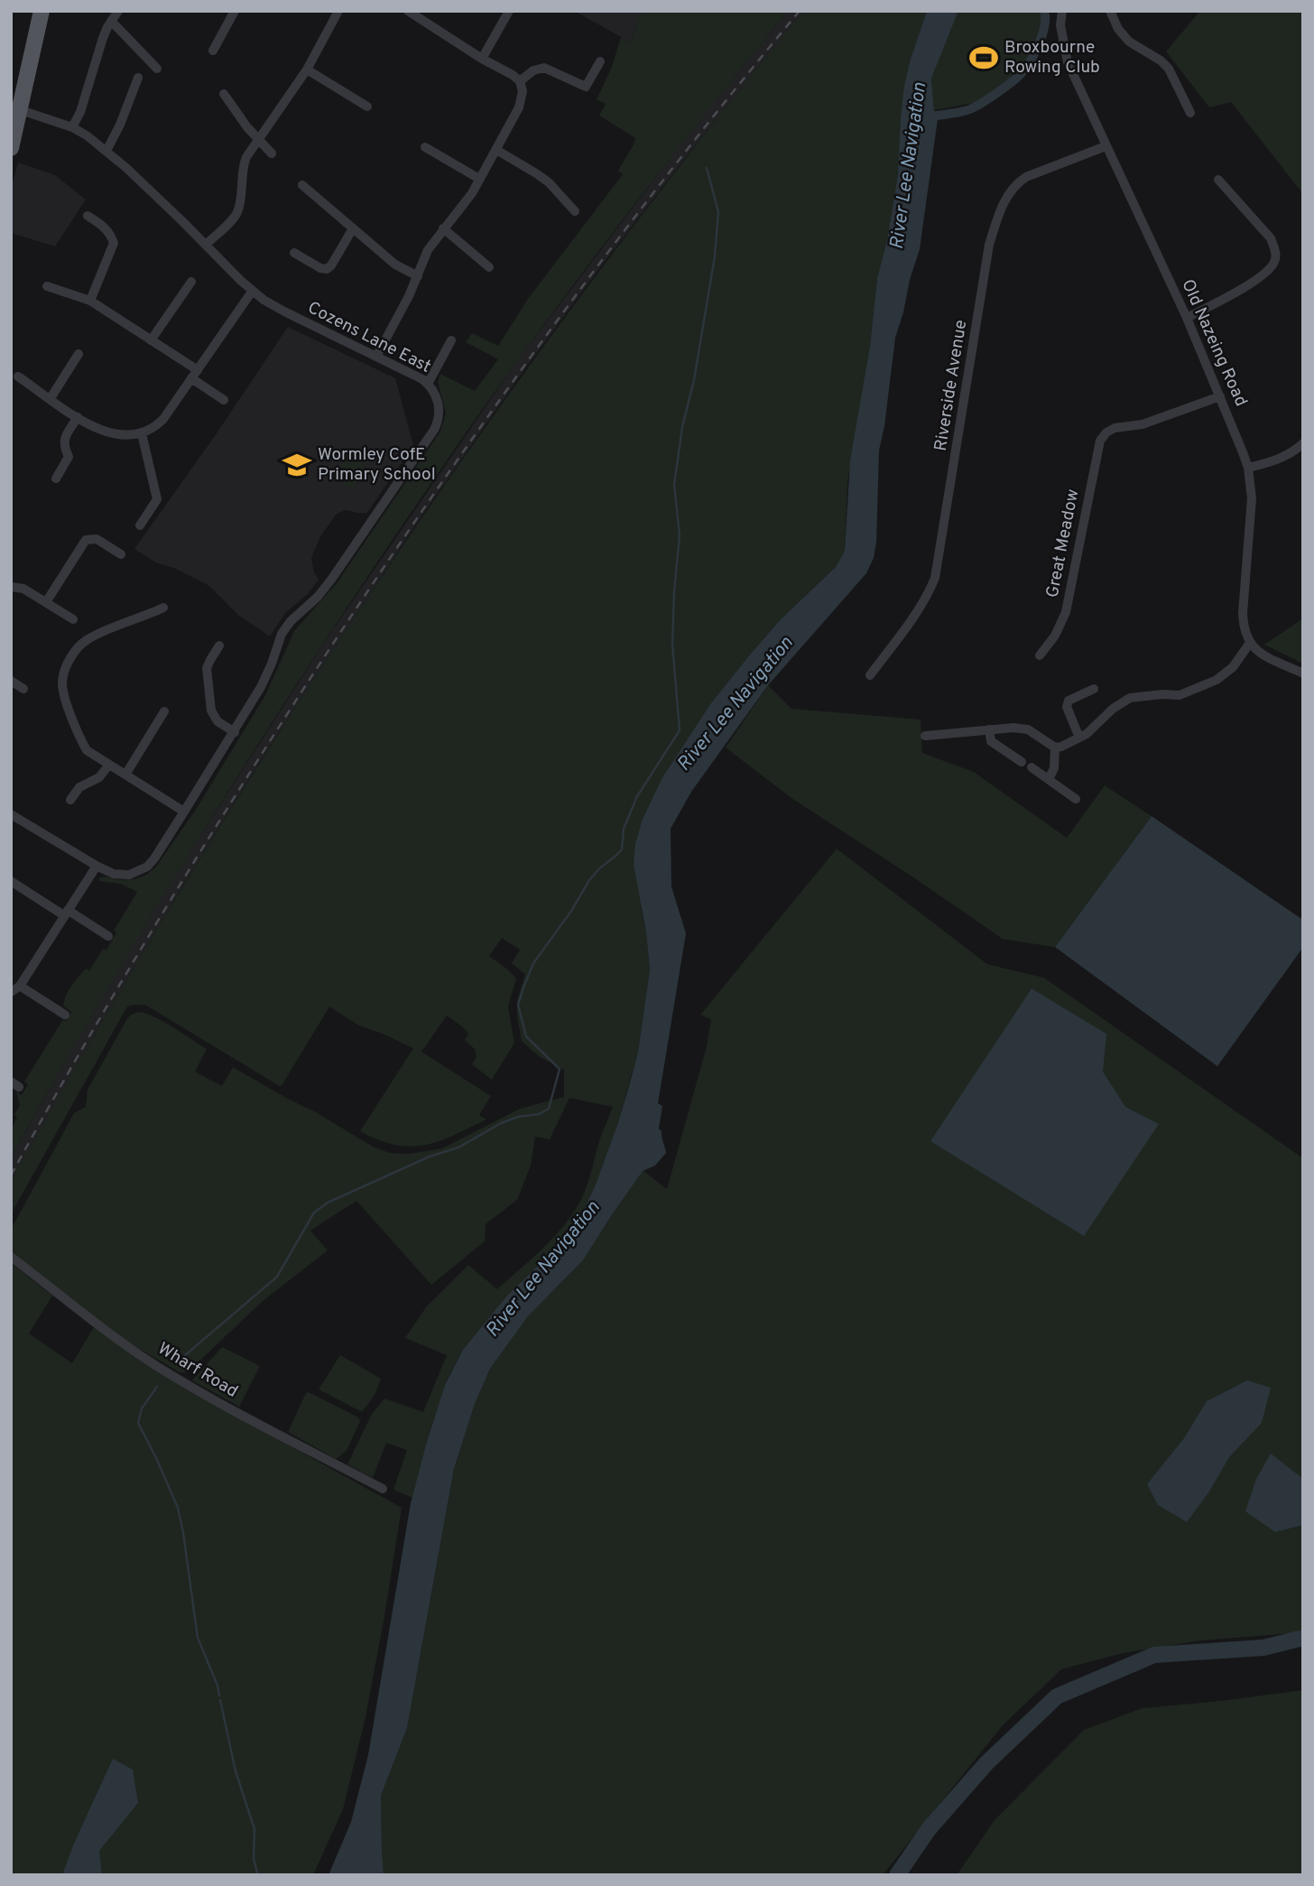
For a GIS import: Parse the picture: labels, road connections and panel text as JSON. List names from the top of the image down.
{
  "streets": {
    "street": [
      "Cozens Lane East",
      "Old Nazeing Road",
      "Riverside Avenue",
      "Great Meadow",
      "Wharf Road"
    ]
  },
  "crossings": [
    ["Old Nazeing Road", "Riverside Avenue"],
    ["Old Nazeing Road", "Great Meadow"]
  ],
  "water": ["River Lee Navigation"],
  "places": {
    "sports": ["Broxbourne Rowing Club"],
    "school or university": ["Wormley CofE Primary School"]
  }
}
